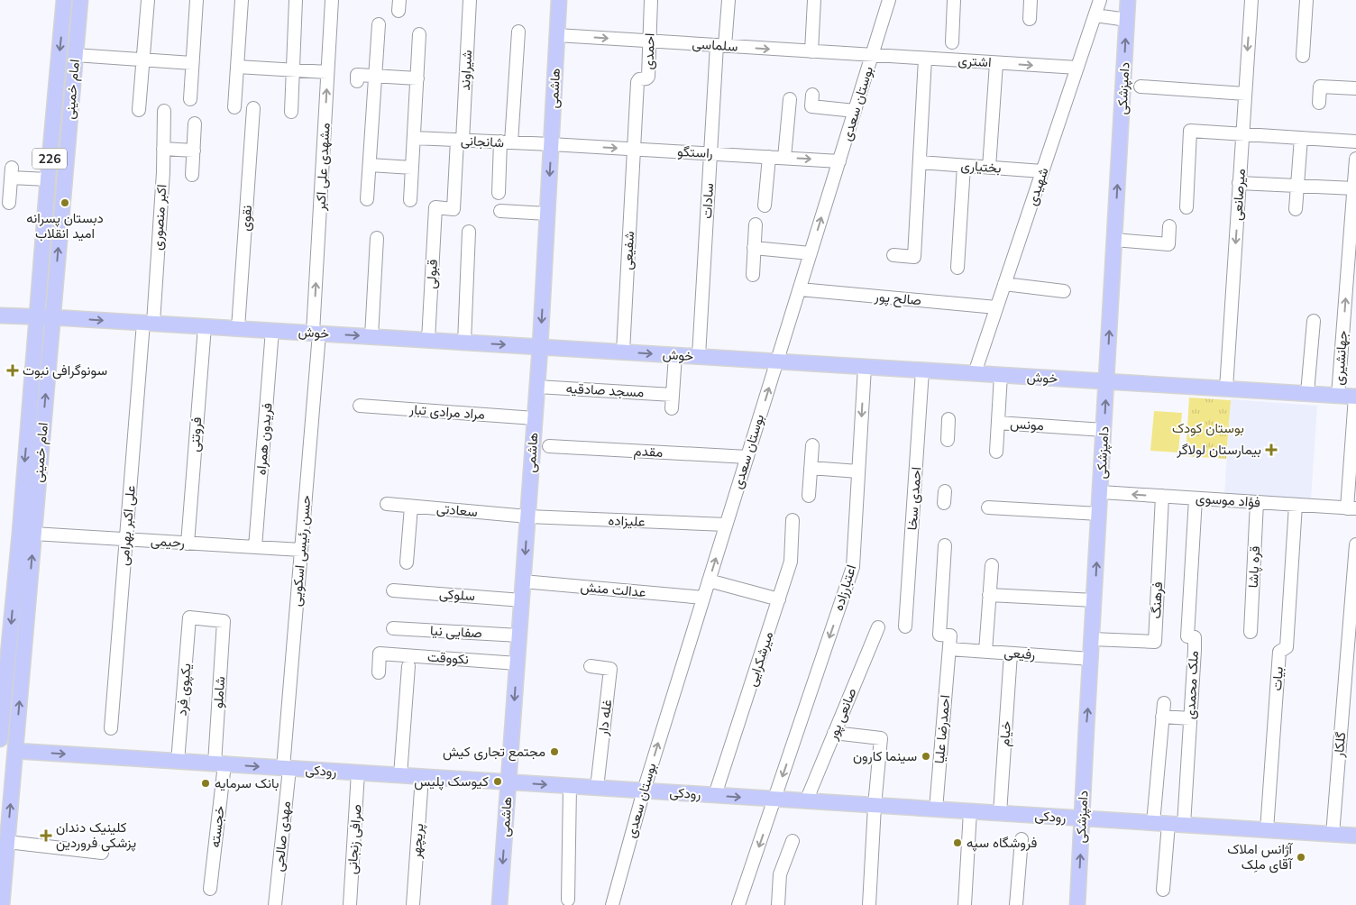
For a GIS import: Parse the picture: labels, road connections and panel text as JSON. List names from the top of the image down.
{
  "streets": {
    "main road": [
      "هاشمی",
      "دامپزشکی",
      "امام خمینی",
      "226",
      "خوش",
      "رودکی"
    ],
    "street": [
      "سلماسی",
      "احمدی",
      "اشتری",
      "شیراوند",
      "بوستان سعدی",
      "شانجانی",
      "راستگو",
      "مشهدی علی اکبر",
      "بختیاری",
      "شهیدی",
      "میرصانعی",
      "سادات",
      "اکبر منصوری",
      "نقوی",
      "شفیعی",
      "قبولی",
      "صالح پور",
      "جهانشیری",
      "مسجد صادقیه",
      "مراد مرادی تبار",
      "مونس",
      "فروتنی",
      "فریدون همراه",
      "مقدم",
      "احمدی سخا",
      "فؤاد موسوی",
      "سعادتی",
      "علیزاده",
      "علی اکبر بهرامی",
      "رحیمی",
      "حسن رئیسی اسکویی",
      "قره پاشا",
      "اعتبارزاده",
      "عدالت منش",
      "سلوکی",
      "فرهنگ",
      "صفایی نیا",
      "رفیعی",
      "نکووقت",
      "میرشکرایی",
      "بیات",
      "ملک محمدی",
      "یکپوی فرد",
      "شاملو",
      "صانعی پور",
      "غله دار",
      "احمدرضا علیا",
      "خیام",
      "گلکار",
      "خجسته",
      "مهدی صالحی",
      "صرافی زنجانی",
      "پریچهر"
    ]
  },
  "crossings": [
    ["سلماسی", "احمدی"],
    ["سلماسی", "اشتری"],
    ["سلماسی", "هاشمی"],
    ["سلماسی", "بوستان سعدی"],
    ["سلماسی", "سادات"],
    ["احمدی", "راستگو"],
    ["احمدی", "شفیعی"],
    ["اشتری", "بوستان سعدی"],
    ["اشتری", "شهیدی"],
    ["شیراوند", "شانجانی"],
    ["شیراوند", "قبولی"],
    ["هاشمی", "شانجانی"],
    ["هاشمی", "راستگو"],
    ["هاشمی", "خوش"],
    ["هاشمی", "مسجد صادقیه"],
    ["هاشمی", "مراد مرادی تبار"],
    ["هاشمی", "سعادتی"],
    ["هاشمی", "علیزاده"],
    ["هاشمی", "عدالت منش"],
    ["هاشمی", "سلوکی"],
    ["هاشمی", "صفایی نیا"],
    ["هاشمی", "نکووقت"],
    ["هاشمی", "رودکی"],
    ["دامپزشکی", "خوش"],
    ["دامپزشکی", "مونس"],
    ["دامپزشکی", "فؤاد موسوی"],
    ["دامپزشکی", "فرهنگ"],
    ["دامپزشکی", "رفیعی"],
    ["دامپزشکی", "رودکی"],
    ["امام خمینی", "خوش"],
    ["امام خمینی", "رحیمی"],
    ["امام خمینی", "رودکی"],
    ["بوستان سعدی", "راستگو"],
    ["بوستان سعدی", "صالح پور"],
    ["بوستان سعدی", "خوش"],
    ["بوستان سعدی", "مقدم"],
    ["بوستان سعدی", "علیزاده"],
    ["بوستان سعدی", "عدالت منش"],
    ["بوستان سعدی", "رودکی"],
    ["شانجانی", "راستگو"],
    ["راستگو", "سادات"],
    ["راستگو", "شفیعی"],
    ["مشهدی علی اکبر", "خوش"],
    ["مشهدی علی اکبر", "حسن رئیسی اسکویی"],
    ["بختیاری", "شهیدی"],
    ["شهیدی", "صالح پور"],
    ["شهیدی", "خوش"],
    ["میرصانعی", "خوش"],
    ["سادات", "خوش"],
    ["اکبر منصوری", "خوش"],
    ["اکبر منصوری", "علی اکبر بهرامی"],
    ["نقوی", "خوش"],
    ["شفیعی", "خوش"],
    ["قبولی", "خوش"],
    ["خوش", "جهانشیری"],
    ["خوش", "مونس"],
    ["خوش", "فروتنی"],
    ["خوش", "فریدون همراه"],
    ["خوش", "احمدی سخا"],
    ["خوش", "علی اکبر بهرامی"],
    ["خوش", "حسن رئیسی اسکویی"],
    ["خوش", "اعتبارزاده"],
    ["فروتنی", "رحیمی"],
    ["فریدون همراه", "رحیمی"],
    ["فؤاد موسوی", "قره پاشا"],
    ["فؤاد موسوی", "فرهنگ"],
    ["فؤاد موسوی", "بیات"],
    ["فؤاد موسوی", "ملک محمدی"],
    ["سعادتی", "علیزاده"],
    ["علی اکبر بهرامی", "رحیمی"],
    ["رحیمی", "حسن رئیسی اسکویی"],
    ["حسن رئیسی اسکویی", "رودکی"],
    ["حسن رئیسی اسکویی", "مهدی صالحی"],
    ["اعتبارزاده", "رودکی"],
    ["رفیعی", "احمدرضا علیا"],
    ["رفیعی", "خیام"],
    ["میرشکرایی", "رودکی"],
    ["بیات", "رودکی"],
    ["ملک محمدی", "رودکی"],
    ["یکپوی فرد", "شاملو"],
    ["یکپوی فرد", "رودکی"],
    ["شاملو", "رودکی"],
    ["شاملو", "خجسته"],
    ["صانعی پور", "رودکی"],
    ["غله دار", "رودکی"],
    ["احمدرضا علیا", "رودکی"],
    ["خیام", "رودکی"],
    ["گلکار", "رودکی"],
    ["رودکی", "خجسته"],
    ["رودکی", "مهدی صالحی"],
    ["رودکی", "صرافی زنجانی"],
    ["رودکی", "پریچهر"]
  ],
  "one_way": [
    "سلماسی",
    "اشتری",
    "هاشمی",
    "دامپزشکی",
    "راستگو"
  ],
  "parks": ["بوستان کودک"],
  "places": {
    "other": [
      "دبستان پسرانه امید انقلاب",
      "مجتمع تجاری کیش",
      "سینما کارون",
      "کیوسک پلیس",
      "بانک سرمایه",
      "فروشگاه سپه",
      "آژانس املاک آقای ملِک"
    ],
    "health": ["سونوگرافی نبوت", "بیمارستان لولاگر", "کلینیک دندان پزشکی فروردین"]
  }
}
